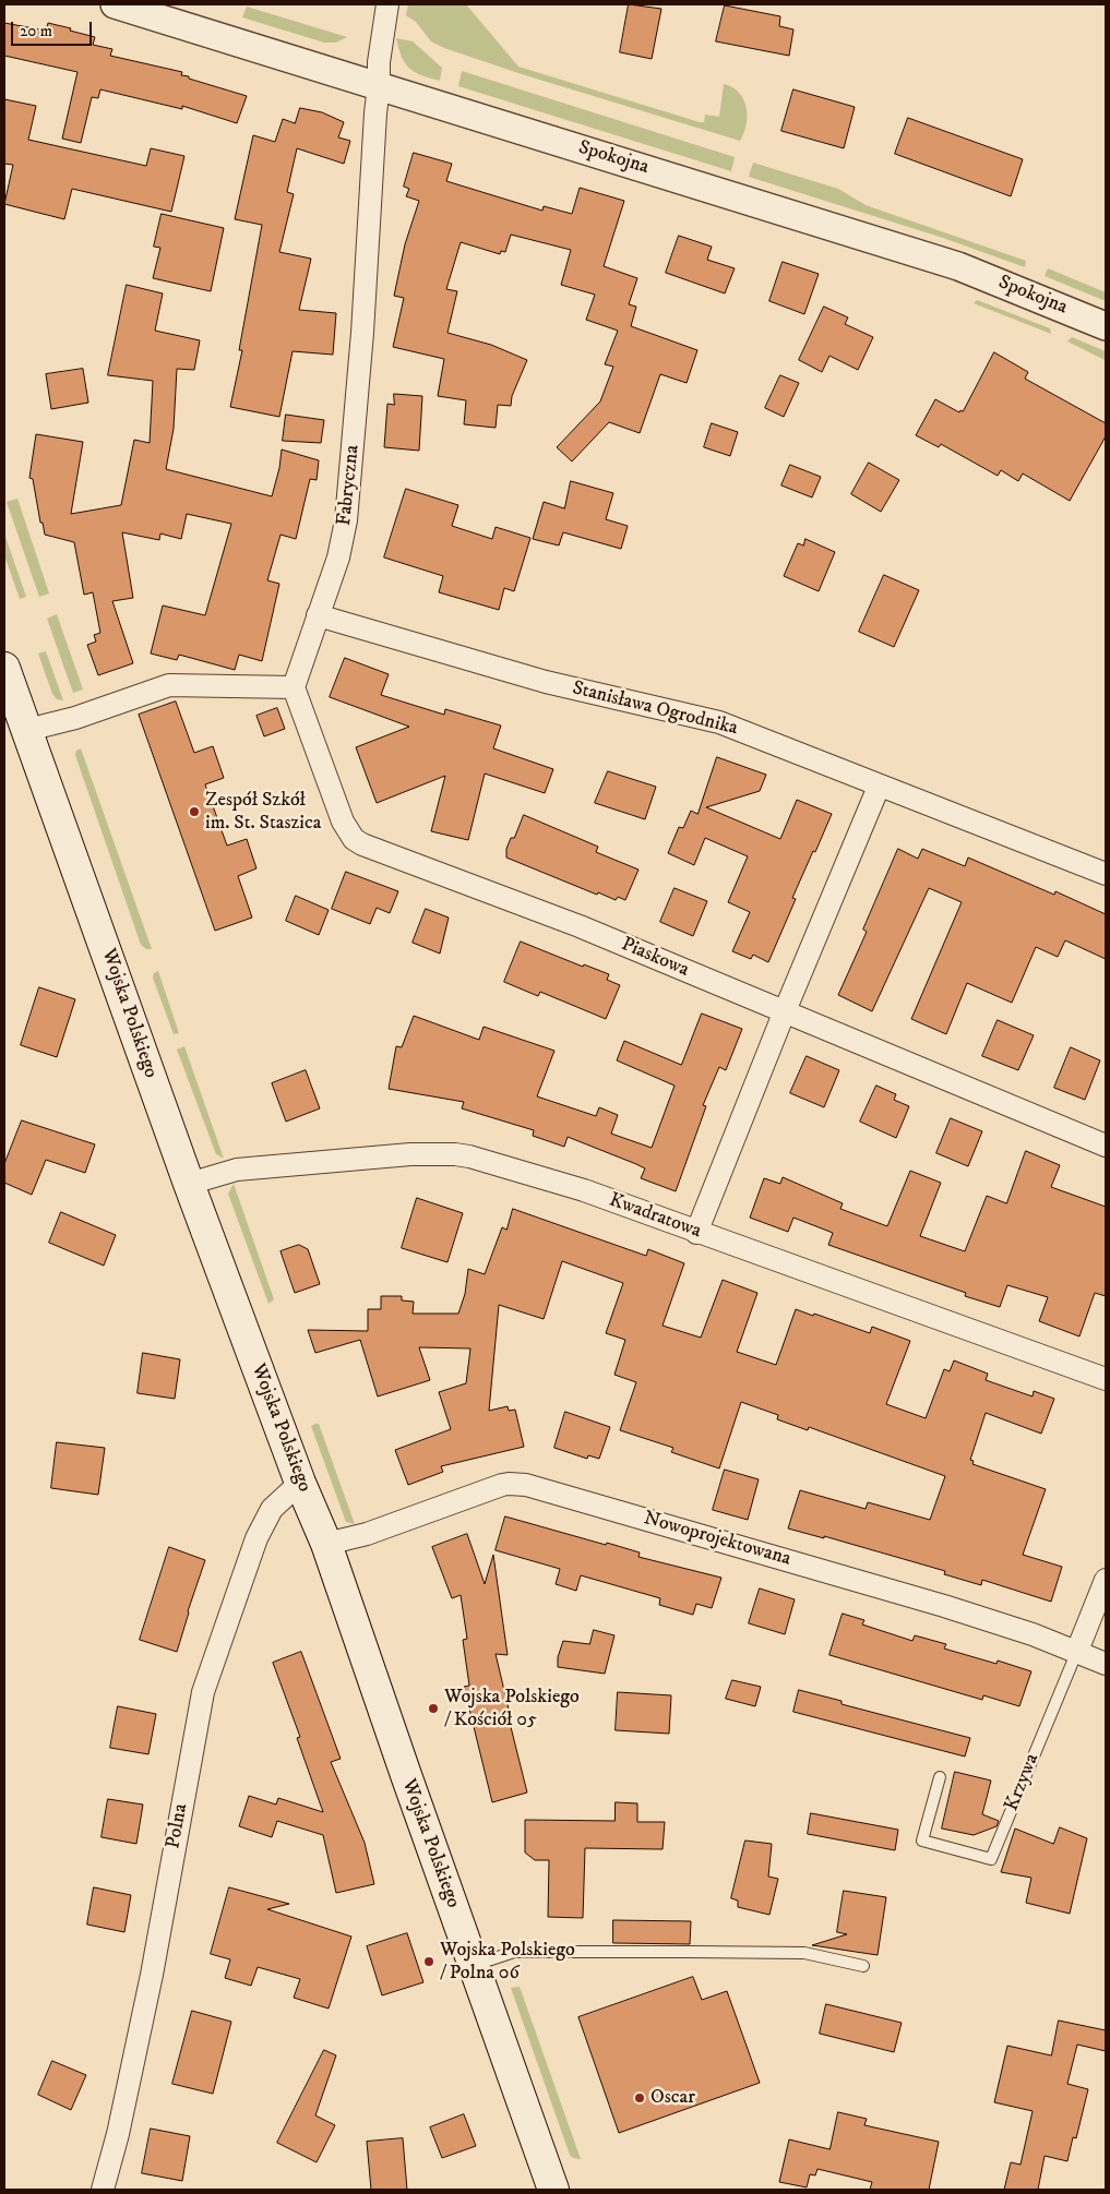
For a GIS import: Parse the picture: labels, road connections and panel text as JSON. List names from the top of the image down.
{
  "streets": {
    "main road": ["Wojska Polskiego"],
    "street": [
      "Spokojna",
      "Fabryczna",
      "Stanisława Ogrodnika",
      "Piaskowa",
      "Kwadratowa",
      "Nowoprojektowana",
      "Krzywa",
      "Polna"
    ]
  },
  "crossings": [
    ["Spokojna", "Fabryczna"],
    ["Fabryczna", "Stanisława Ogrodnika"],
    ["Fabryczna", "Piaskowa"],
    ["Wojska Polskiego", "Kwadratowa"],
    ["Wojska Polskiego", "Nowoprojektowana"],
    ["Wojska Polskiego", "Polna"],
    ["Nowoprojektowana", "Krzywa"]
  ],
  "places": [
    "Zespół Szkół im. St. Staszica",
    "Wojska Polskiego / Kościół 05",
    "Wojska Polskiego / Polna 06",
    "Oscar"
  ],
  "scale_bar": "20 m"
}
